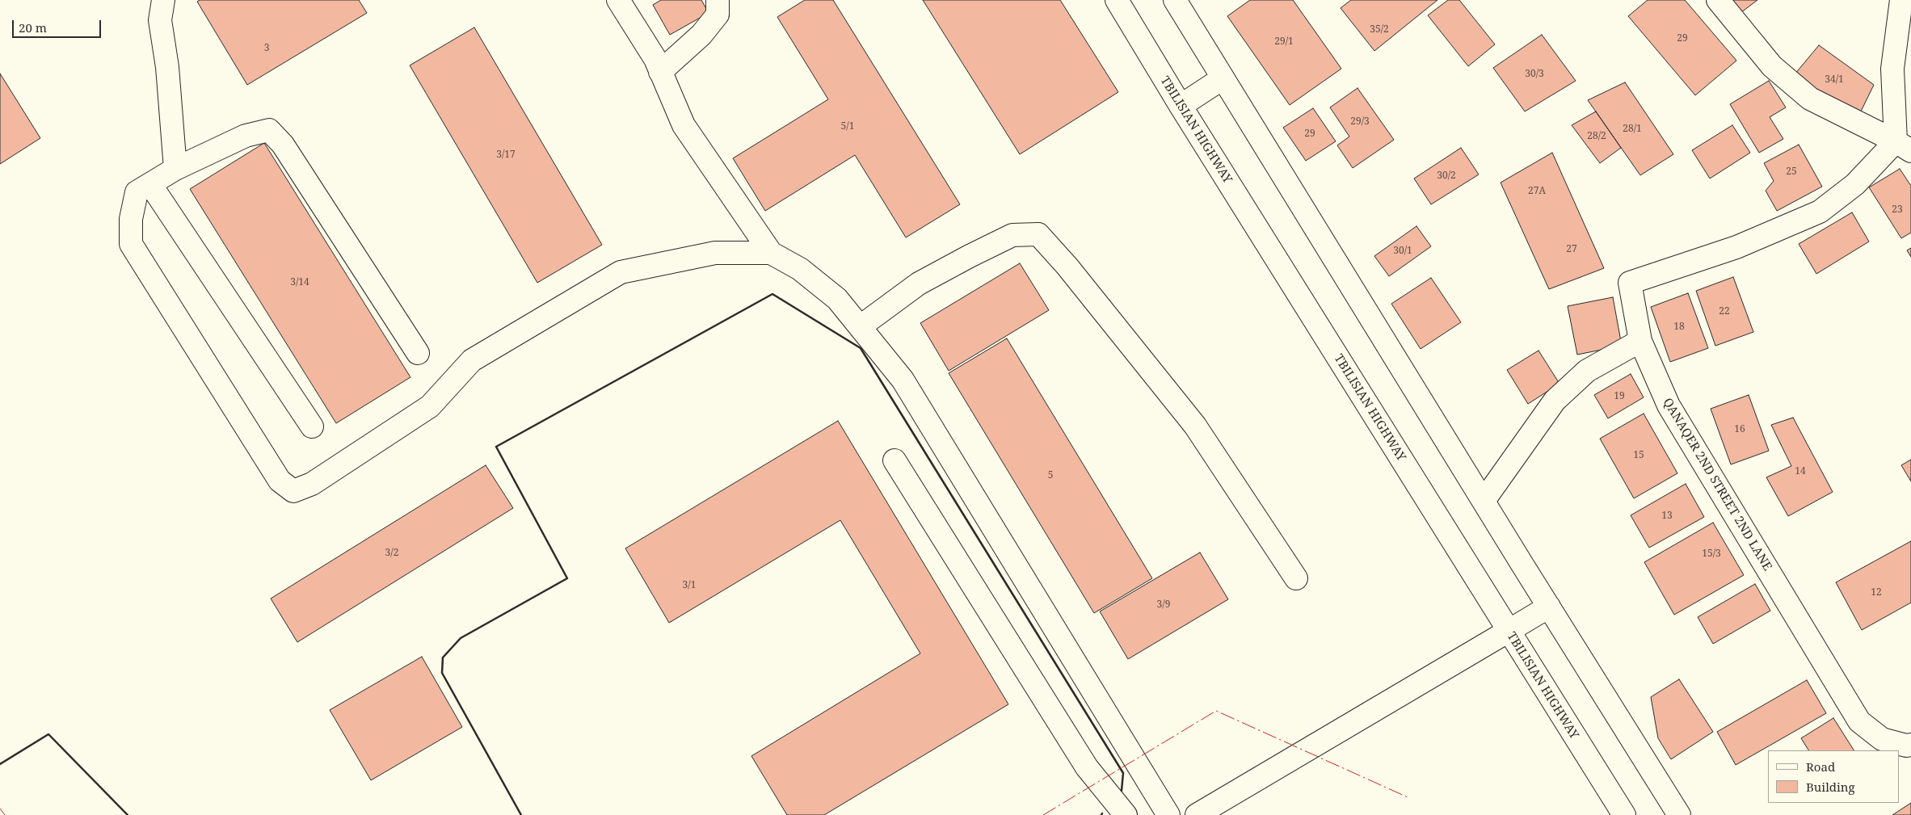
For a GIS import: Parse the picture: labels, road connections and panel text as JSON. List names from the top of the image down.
{
  "streets": {
    "main road": ["TBILISIAN HIGHWAY", "QANAQER 2ND STREET 2ND LANE"]
  },
  "house_numbers": [
    "35/2",
    "29",
    "29/1",
    "3",
    "30/3",
    "34/1",
    "29/3",
    "5/1",
    "28/1",
    "29",
    "28/2",
    "3/17",
    "25",
    "30/2",
    "27A",
    "23",
    "27",
    "30/1",
    "3/14",
    "22",
    "18",
    "19",
    "16",
    "15",
    "14",
    "5",
    "13",
    "3/2",
    "15/3",
    "3/1",
    "12",
    "3/9"
  ],
  "legend": ["Road", "Building"],
  "scale_bar": "20 m"
}
